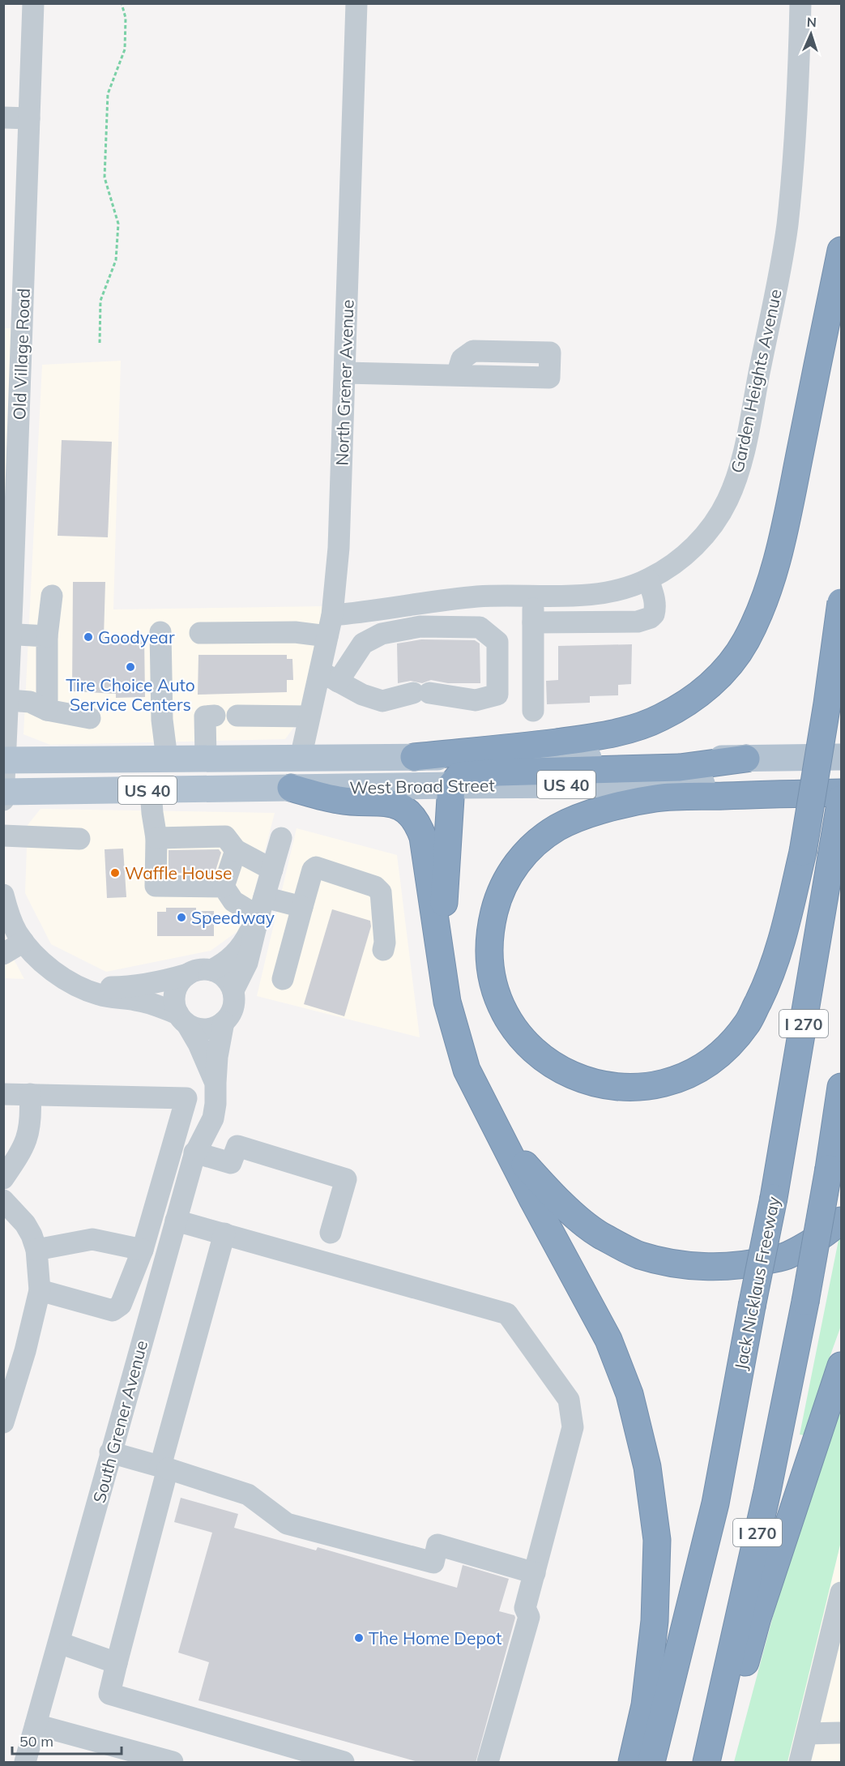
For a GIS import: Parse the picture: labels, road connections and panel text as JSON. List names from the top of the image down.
{
  "streets": {
    "highway": ["I 270", "Jack Nicklaus Freeway"],
    "main road": ["US 40", "West Broad Street"],
    "street": [
      "Old Village Road",
      "Garden Heights Avenue",
      "North Grener Avenue",
      "South Grener Avenue"
    ]
  },
  "crossings": [
    ["Old Village Road", "West Broad Street"],
    ["Garden Heights Avenue", "North Grener Avenue"],
    ["North Grener Avenue", "West Broad Street"]
  ],
  "places": [
    "Goodyear",
    "Tire Choice Auto Service Centers",
    "Waffle House",
    "Speedway",
    "The Home Depot"
  ],
  "scale_bar": "50 m",
  "north": "top"
}
